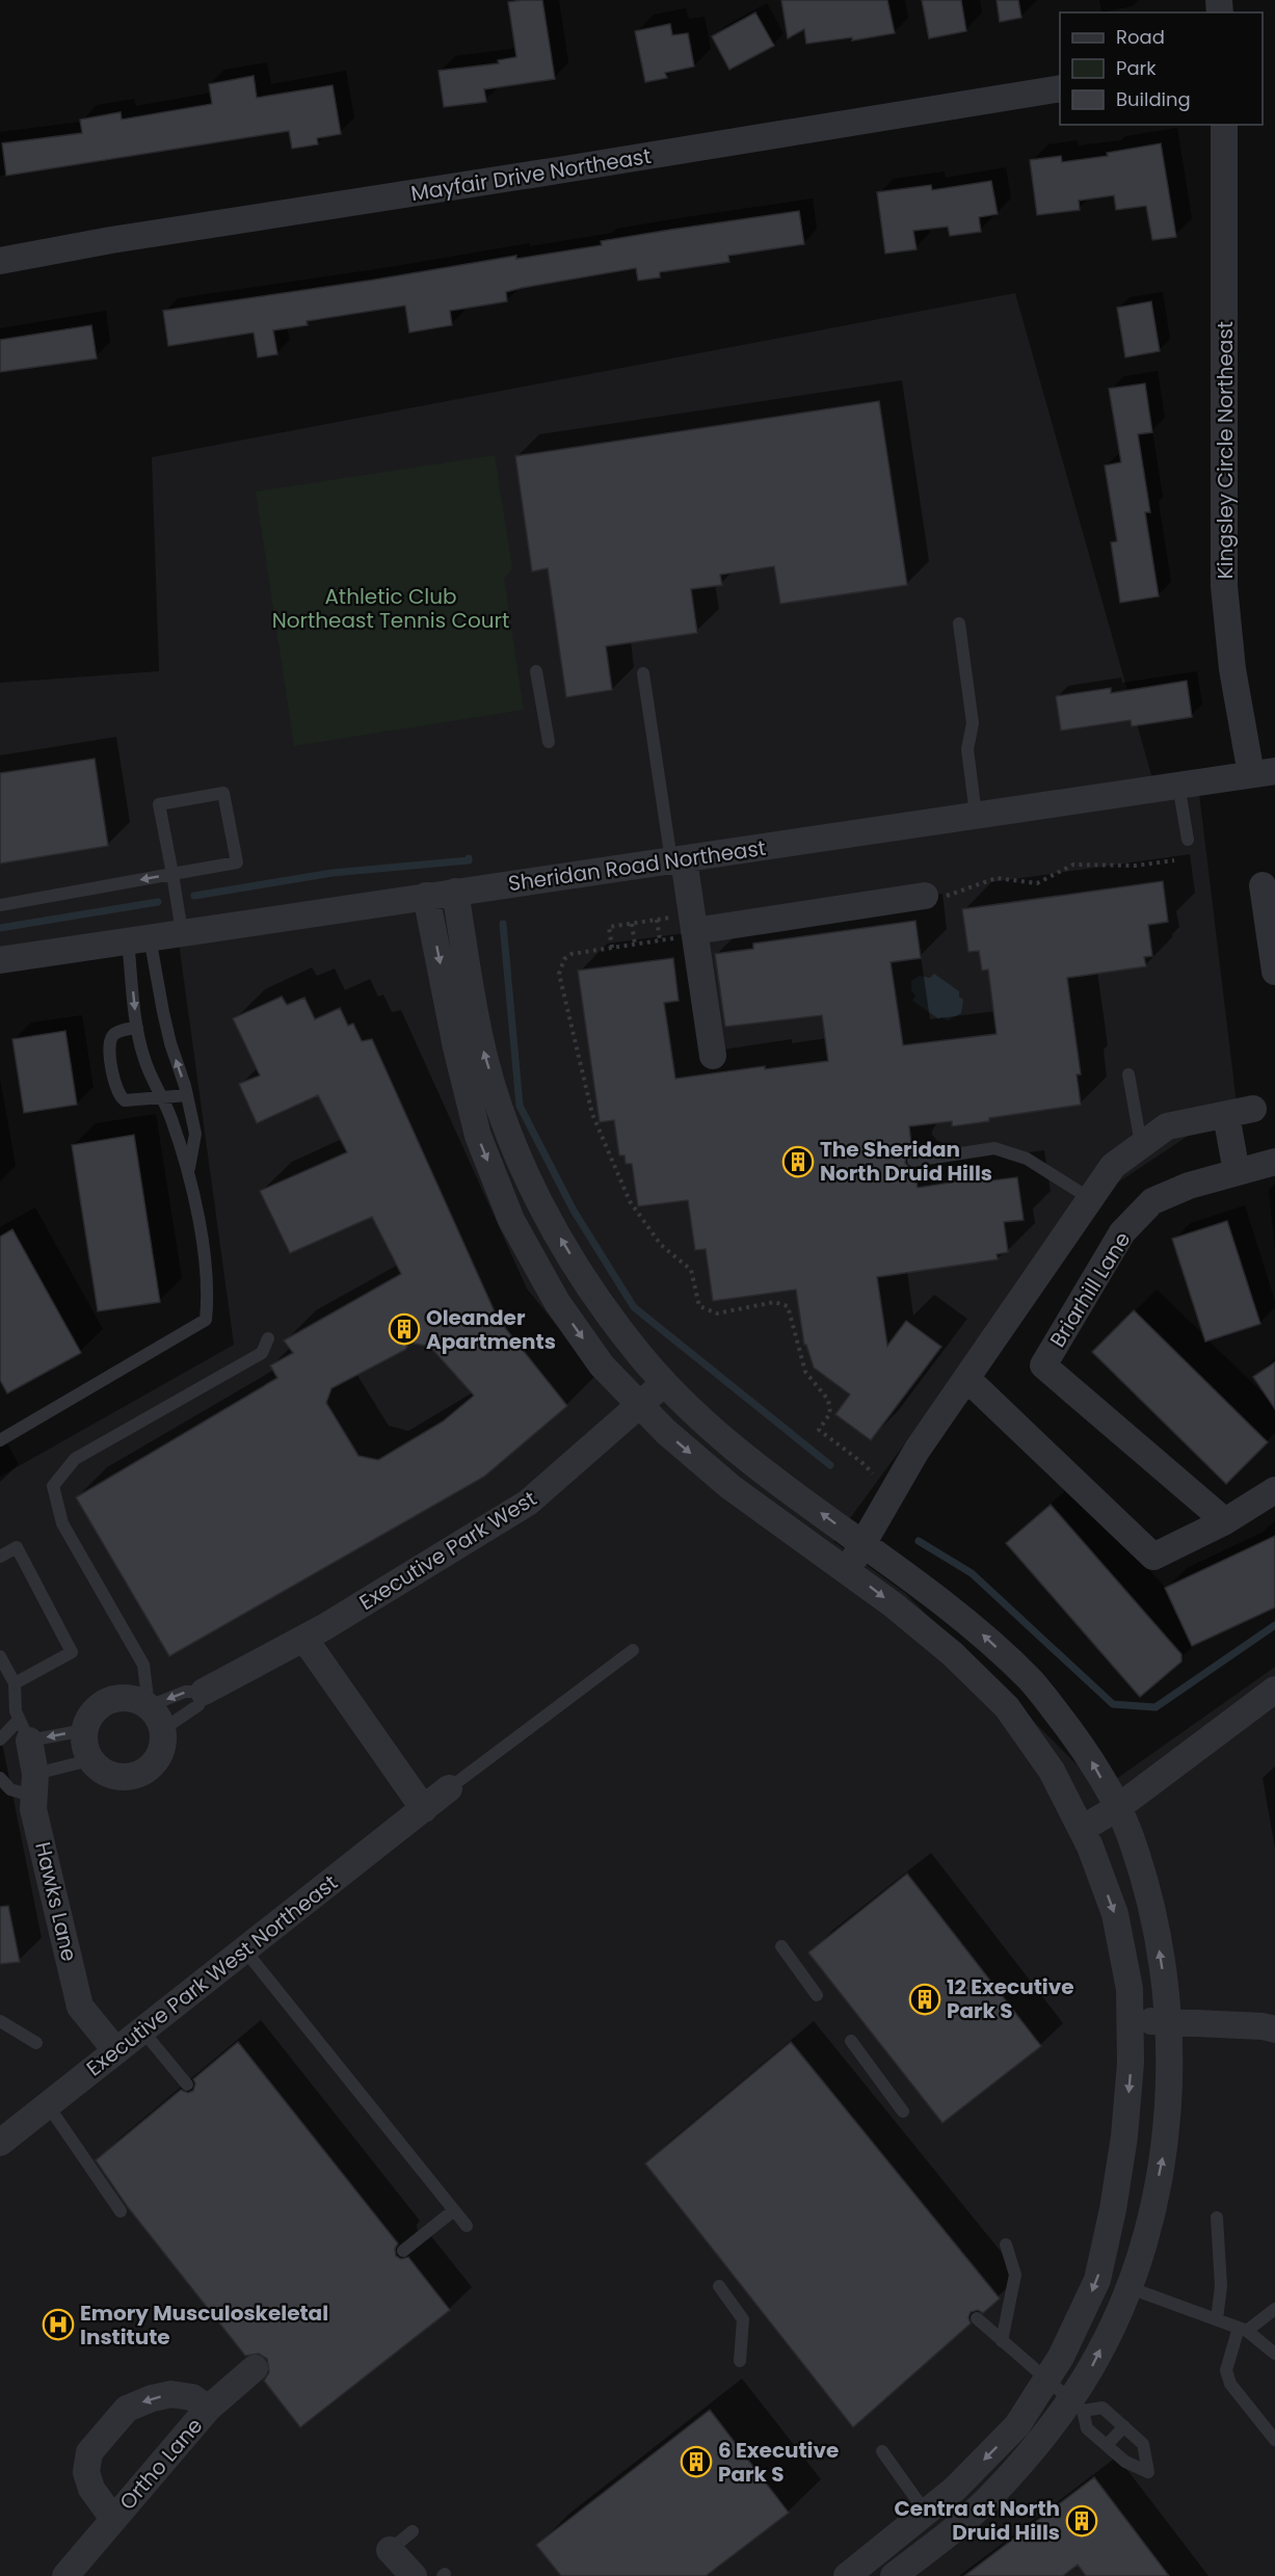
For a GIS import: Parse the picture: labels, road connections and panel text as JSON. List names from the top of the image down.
{
  "streets": {
    "street": [
      "Mayfair Drive Northeast",
      "Kingsley Circle Northeast",
      "Sheridan Road Northeast",
      "Briarhill Lane",
      "Executive Park West",
      "Hawks Lane",
      "Executive Park West Northeast",
      "Ortho Lane"
    ]
  },
  "crossings": [
    ["Kingsley Circle Northeast", "Sheridan Road Northeast"],
    ["Hawks Lane", "Executive Park West Northeast"]
  ],
  "parks": ["Athletic Club Northeast Tennis Court"],
  "places": {
    "building": [
      "The Sheridan North Druid Hills",
      "Oleander Apartments",
      "12 Executive Park S",
      "6 Executive Park S",
      "Centra at North Druid Hills"
    ],
    "hospital": ["Emory Musculoskeletal Institute"]
  },
  "legend": ["Road", "Park", "Building"]
}
